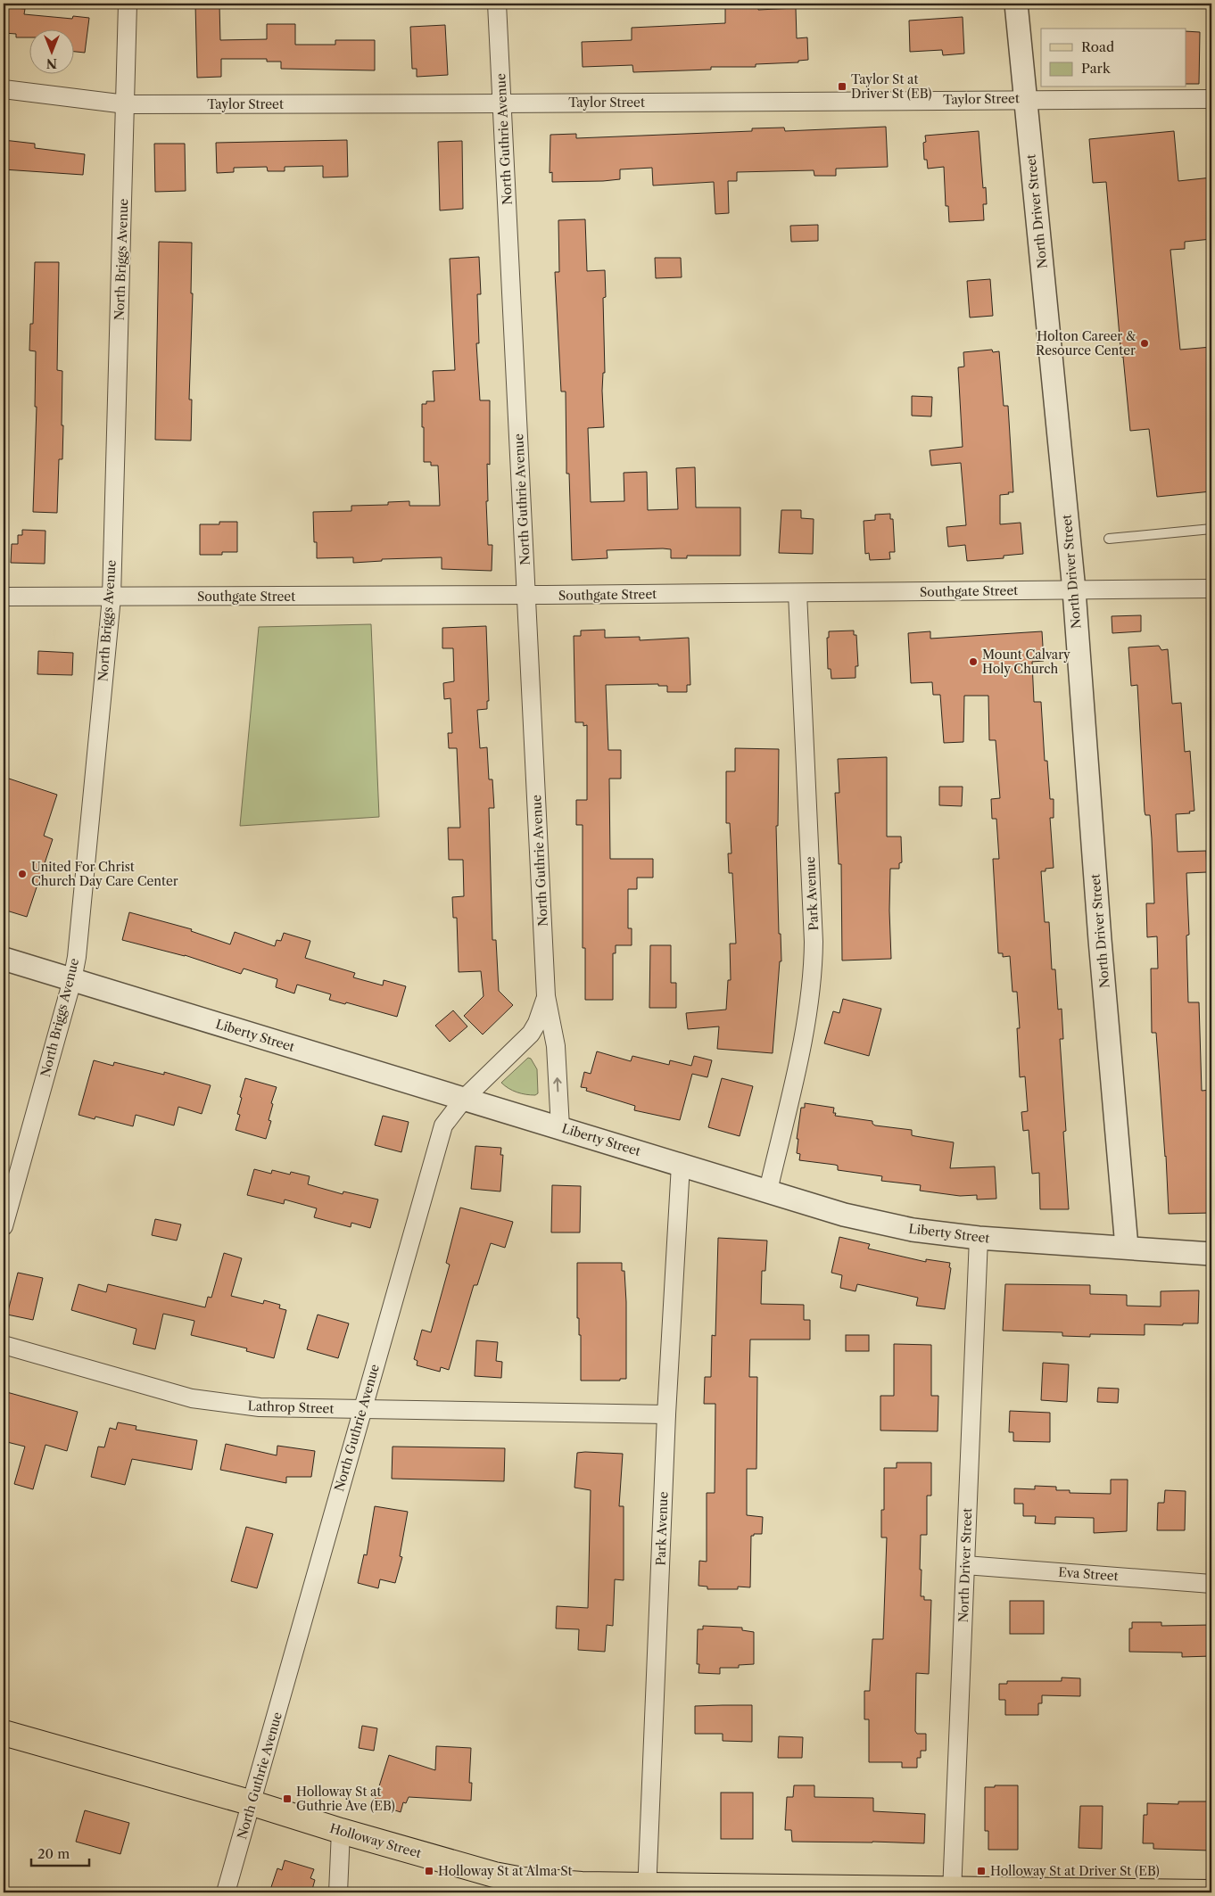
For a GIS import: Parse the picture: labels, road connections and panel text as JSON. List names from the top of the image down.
{
  "streets": {
    "main road": ["Holloway Street"],
    "street": [
      "Taylor Street",
      "North Guthrie Avenue",
      "North Driver Street",
      "North Briggs Avenue",
      "Southgate Street",
      "Park Avenue",
      "Liberty Street",
      "Lathrop Street",
      "Eva Street"
    ]
  },
  "crossings": [
    ["Taylor Street", "North Guthrie Avenue"],
    ["Taylor Street", "North Driver Street"],
    ["Taylor Street", "North Briggs Avenue"],
    ["North Guthrie Avenue", "Southgate Street"],
    ["North Guthrie Avenue", "Liberty Street"],
    ["North Guthrie Avenue", "Lathrop Street"],
    ["North Guthrie Avenue", "Holloway Street"],
    ["North Driver Street", "Southgate Street"],
    ["North Driver Street", "Liberty Street"],
    ["North Driver Street", "Eva Street"],
    ["North Driver Street", "Holloway Street"],
    ["North Briggs Avenue", "Southgate Street"],
    ["North Briggs Avenue", "Liberty Street"],
    ["Southgate Street", "Park Avenue"],
    ["Park Avenue", "Liberty Street"],
    ["Park Avenue", "Lathrop Street"],
    ["Park Avenue", "Holloway Street"]
  ],
  "places": {
    "transit": [
      "Taylor St at Driver St (EB)",
      "Holloway St at Guthrie Ave (EB)",
      "Holloway St at Alma St",
      "Holloway St at Driver St (EB)"
    ],
    "other": ["Holton Career & Resource Center", "Mount Calvary Holy Church", "United For Christ Church Day Care Center"]
  },
  "legend": ["Road", "Park"],
  "scale_bar": "20 m",
  "north": "bottom"
}
